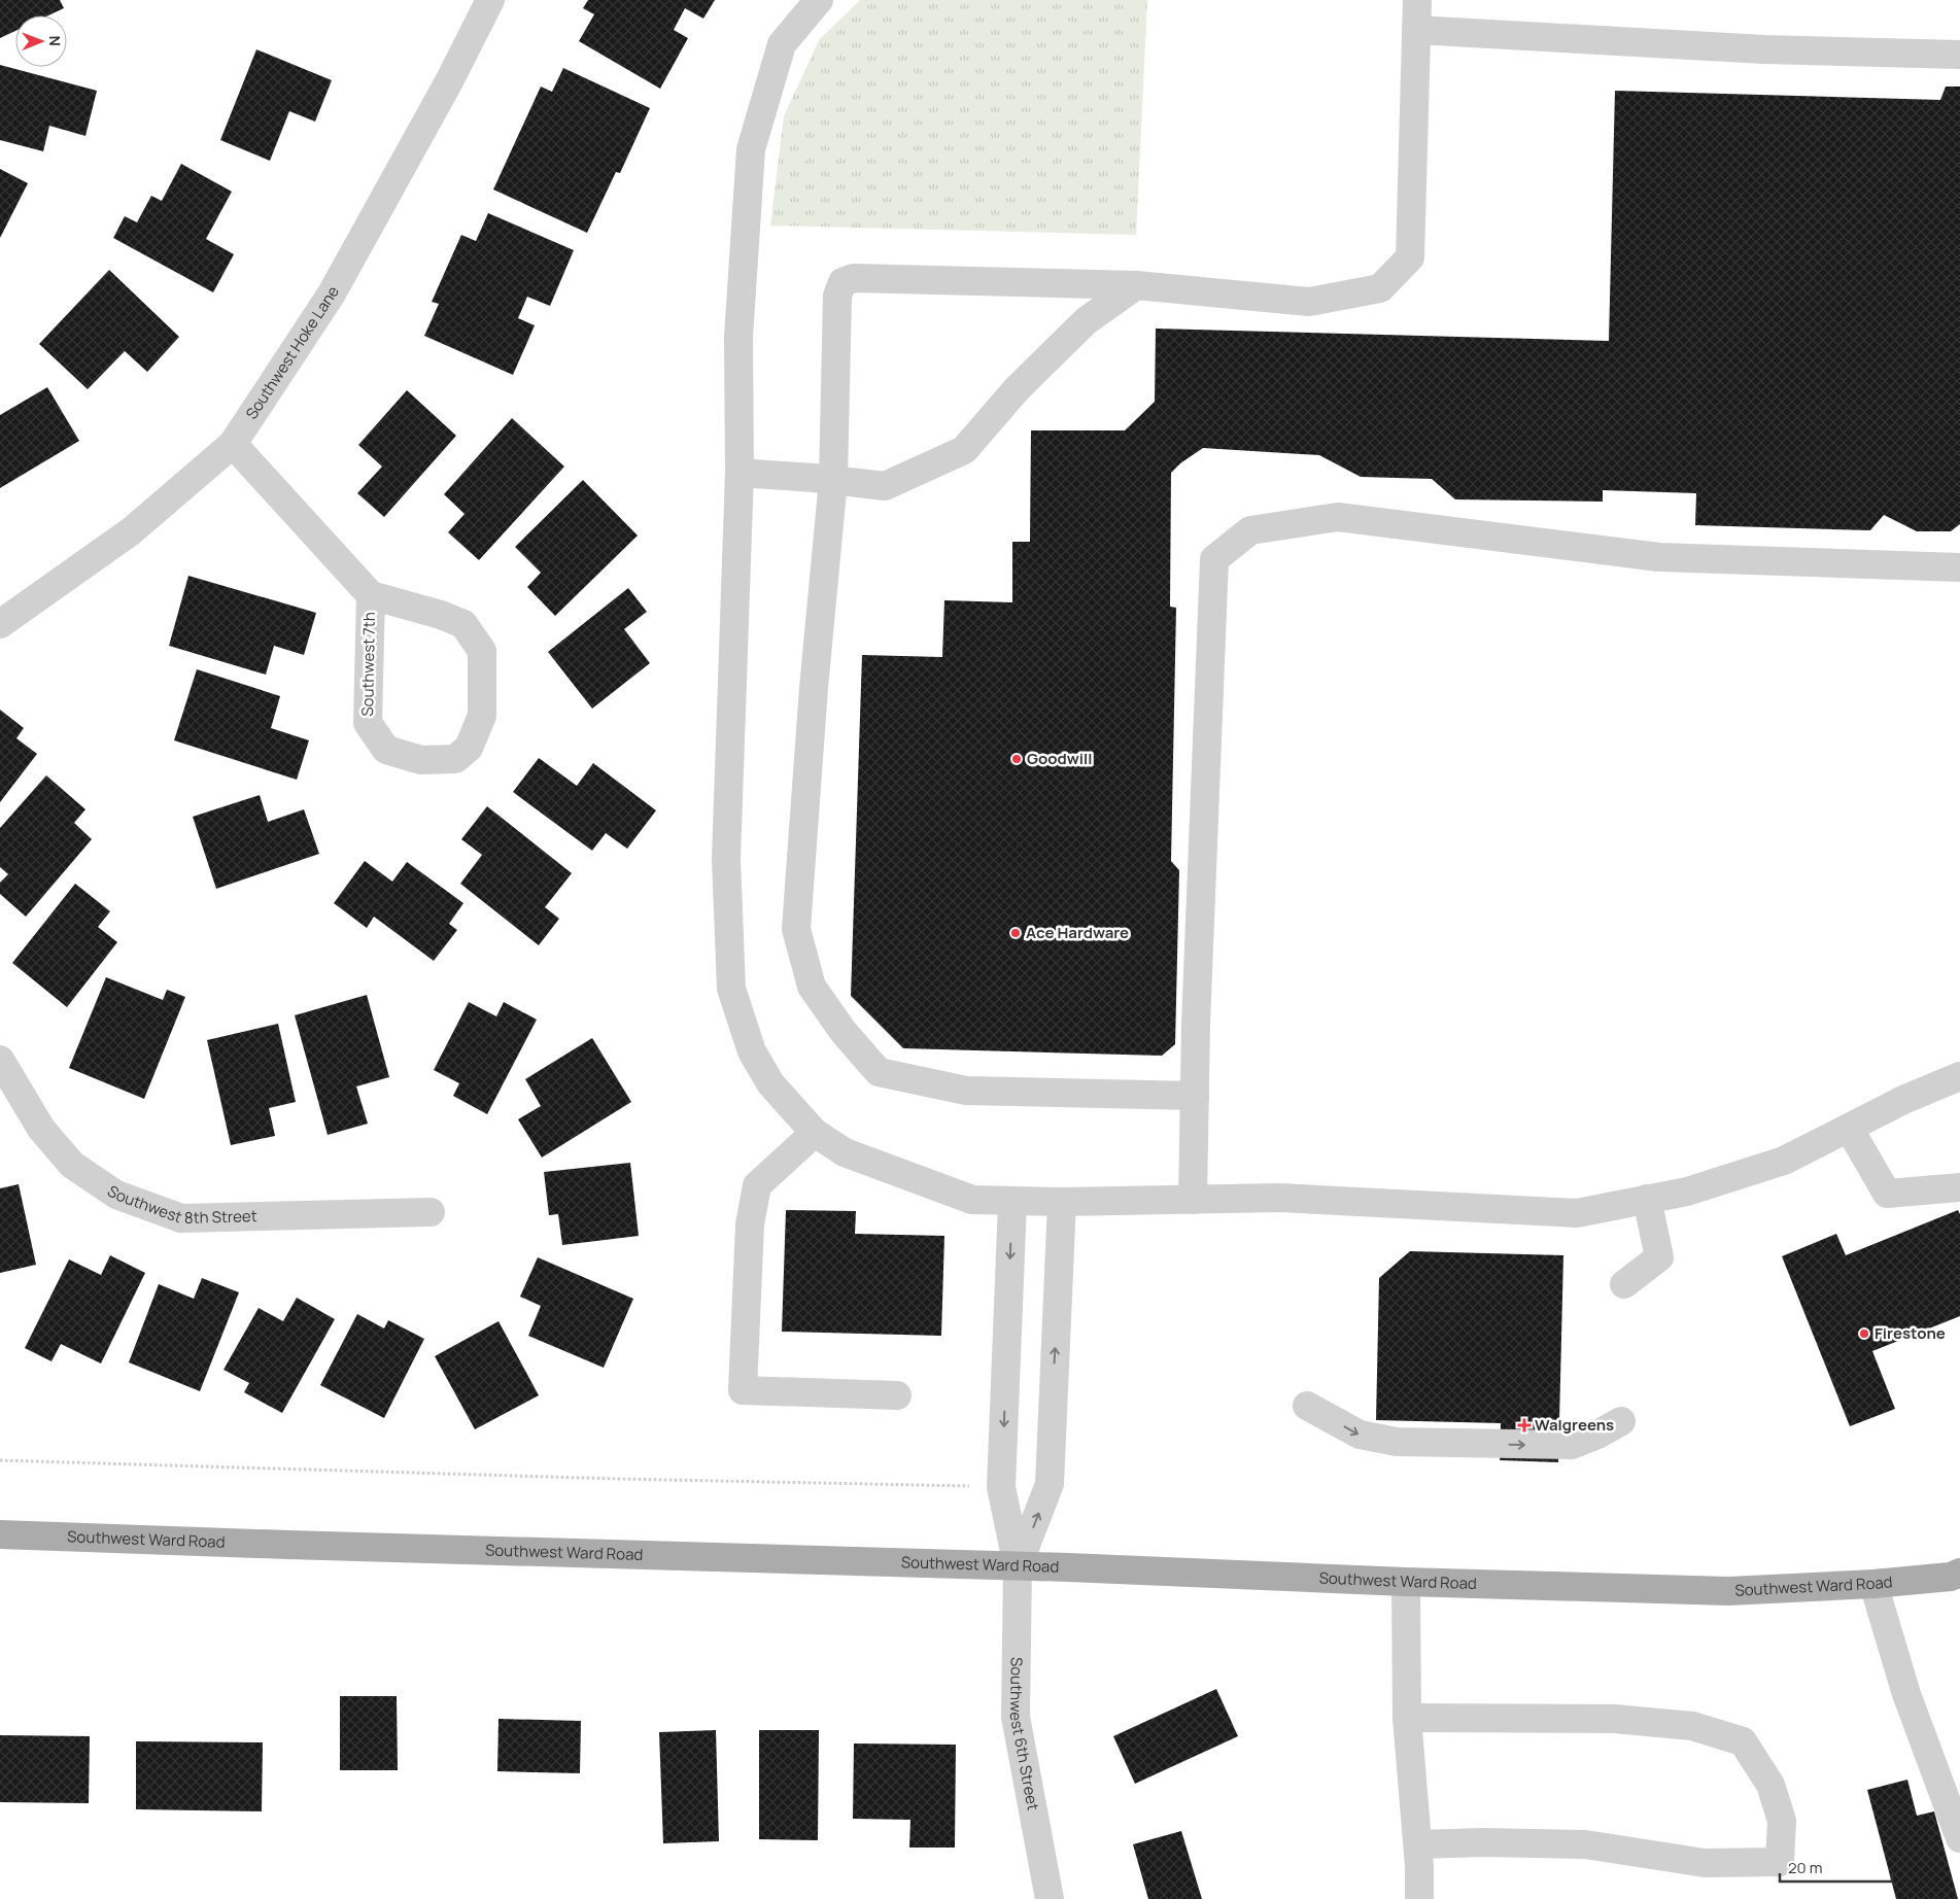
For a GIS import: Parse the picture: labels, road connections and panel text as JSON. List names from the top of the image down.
{
  "streets": {
    "main road": ["Southwest Ward Road"],
    "street": [
      "Southwest Hoke Lane",
      "Southwest 7th",
      "Southwest 8th Street",
      "Southwest 6th Street"
    ]
  },
  "crossings": [
    ["Southwest Hoke Lane", "Southwest 7th"],
    ["Southwest Ward Road", "Southwest 6th Street"]
  ],
  "places": {
    "other": ["Goodwill", "Ace Hardware", "Firestone"],
    "health": ["Walgreens"]
  },
  "scale_bar": "20 m",
  "north": "right"
}
